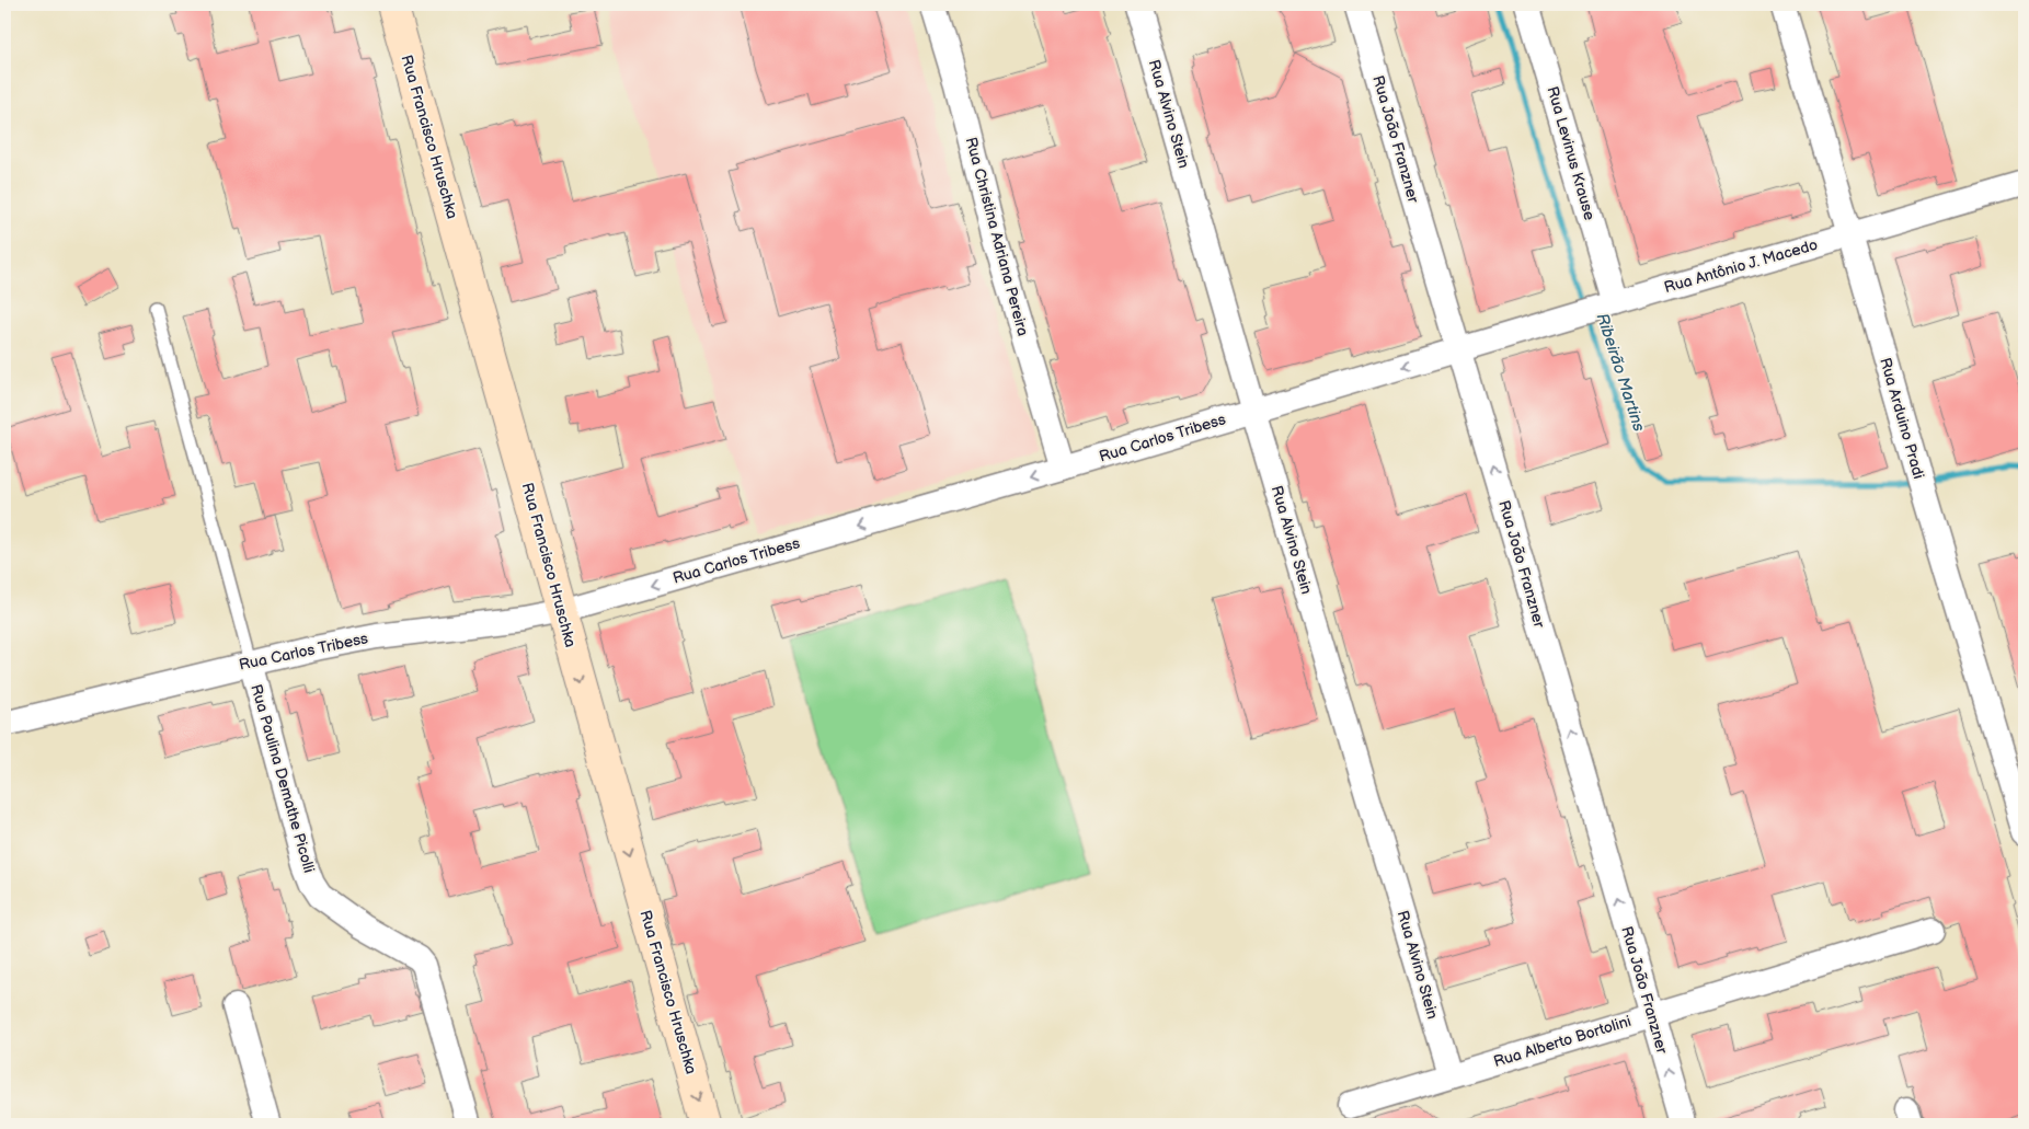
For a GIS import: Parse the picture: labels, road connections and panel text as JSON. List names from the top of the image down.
{
  "streets": {
    "main road": ["Rua Francisco Hruschka"],
    "street": [
      "Rua Alvino Stein",
      "Rua João Franzner",
      "Rua Levinus Krause",
      "Rua Christina Adriana Pereira",
      "Rua Antônio J. Macedo",
      "Rua Arduino Pradi",
      "Rua Carlos Tribess",
      "Rua Paulina Demathe Picolli",
      "Rua Alberto Bortolini"
    ]
  },
  "crossings": [
    ["Rua Alvino Stein", "Rua Carlos Tribess"],
    ["Rua Alvino Stein", "Rua Alberto Bortolini"],
    ["Rua Francisco Hruschka", "Rua Carlos Tribess"],
    ["Rua João Franzner", "Rua Antônio J. Macedo"],
    ["Rua João Franzner", "Rua Carlos Tribess"],
    ["Rua João Franzner", "Rua Alberto Bortolini"],
    ["Rua Levinus Krause", "Rua Antônio J. Macedo"],
    ["Rua Christina Adriana Pereira", "Rua Carlos Tribess"],
    ["Rua Antônio J. Macedo", "Rua Arduino Pradi"],
    ["Rua Antônio J. Macedo", "Rua Carlos Tribess"],
    ["Rua Carlos Tribess", "Rua Paulina Demathe Picolli"]
  ],
  "one_way": ["Rua Francisco Hruschka", "Rua João Franzner", "Rua Carlos Tribess"],
  "water": ["Ribeirão Martins"]
}
